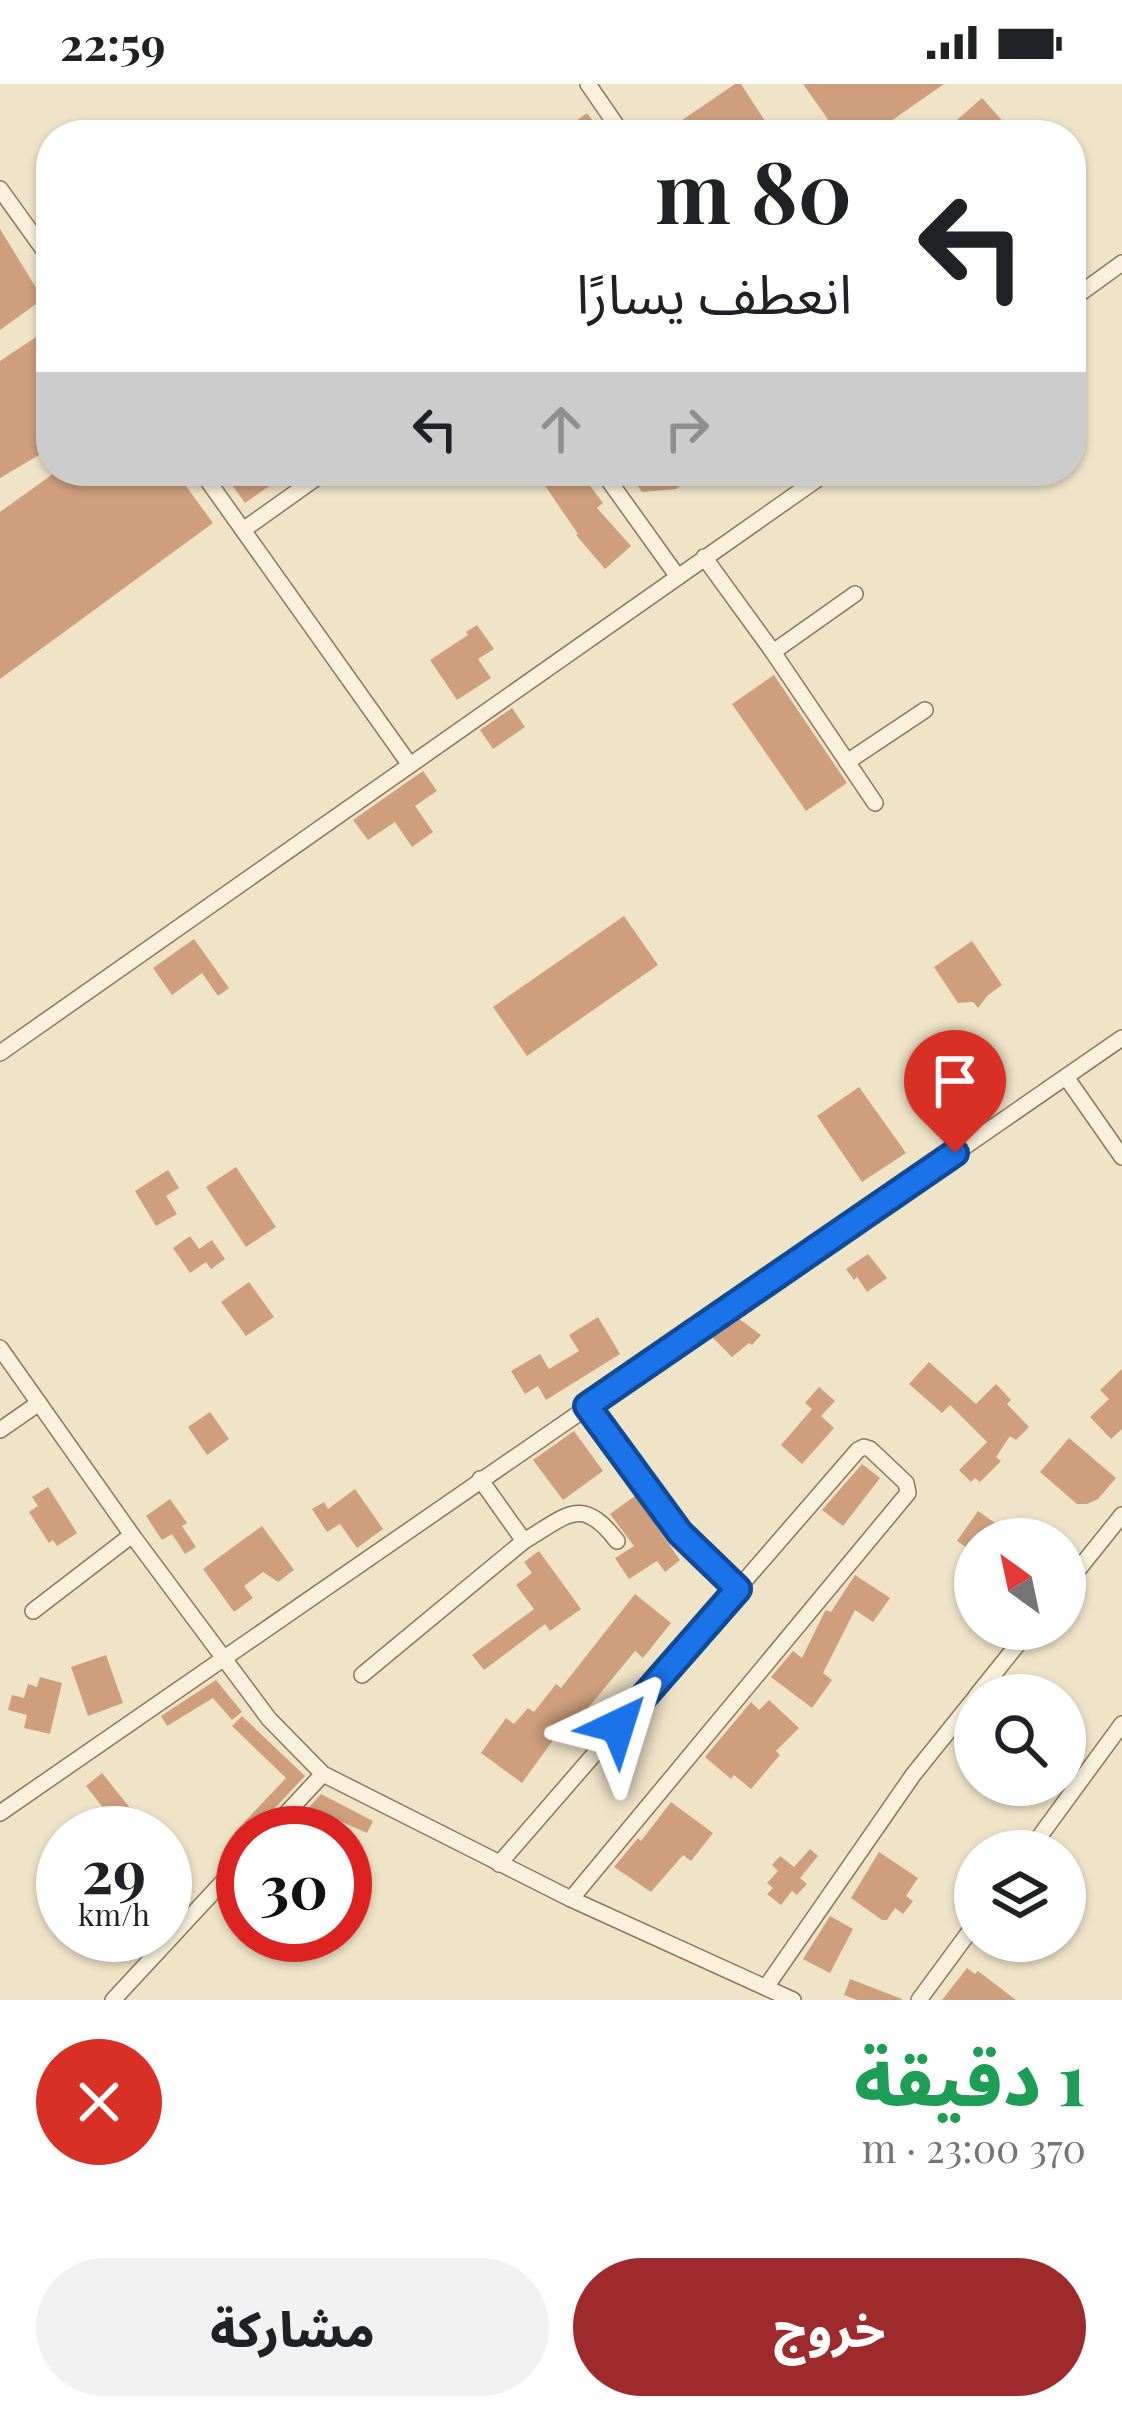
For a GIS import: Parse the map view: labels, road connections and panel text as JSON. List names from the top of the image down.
{
  "north": "top left",
  "page": {
    "status": "22:59",
    "turn": ["80 m", "انعطف يسارًا"],
    "speed": "29 km/h",
    "limit": "30",
    "heading": ["1 دقيقة", "370 m · 23:00"],
    "buttons": ["خروج", "مشاركة"]
  }
}
